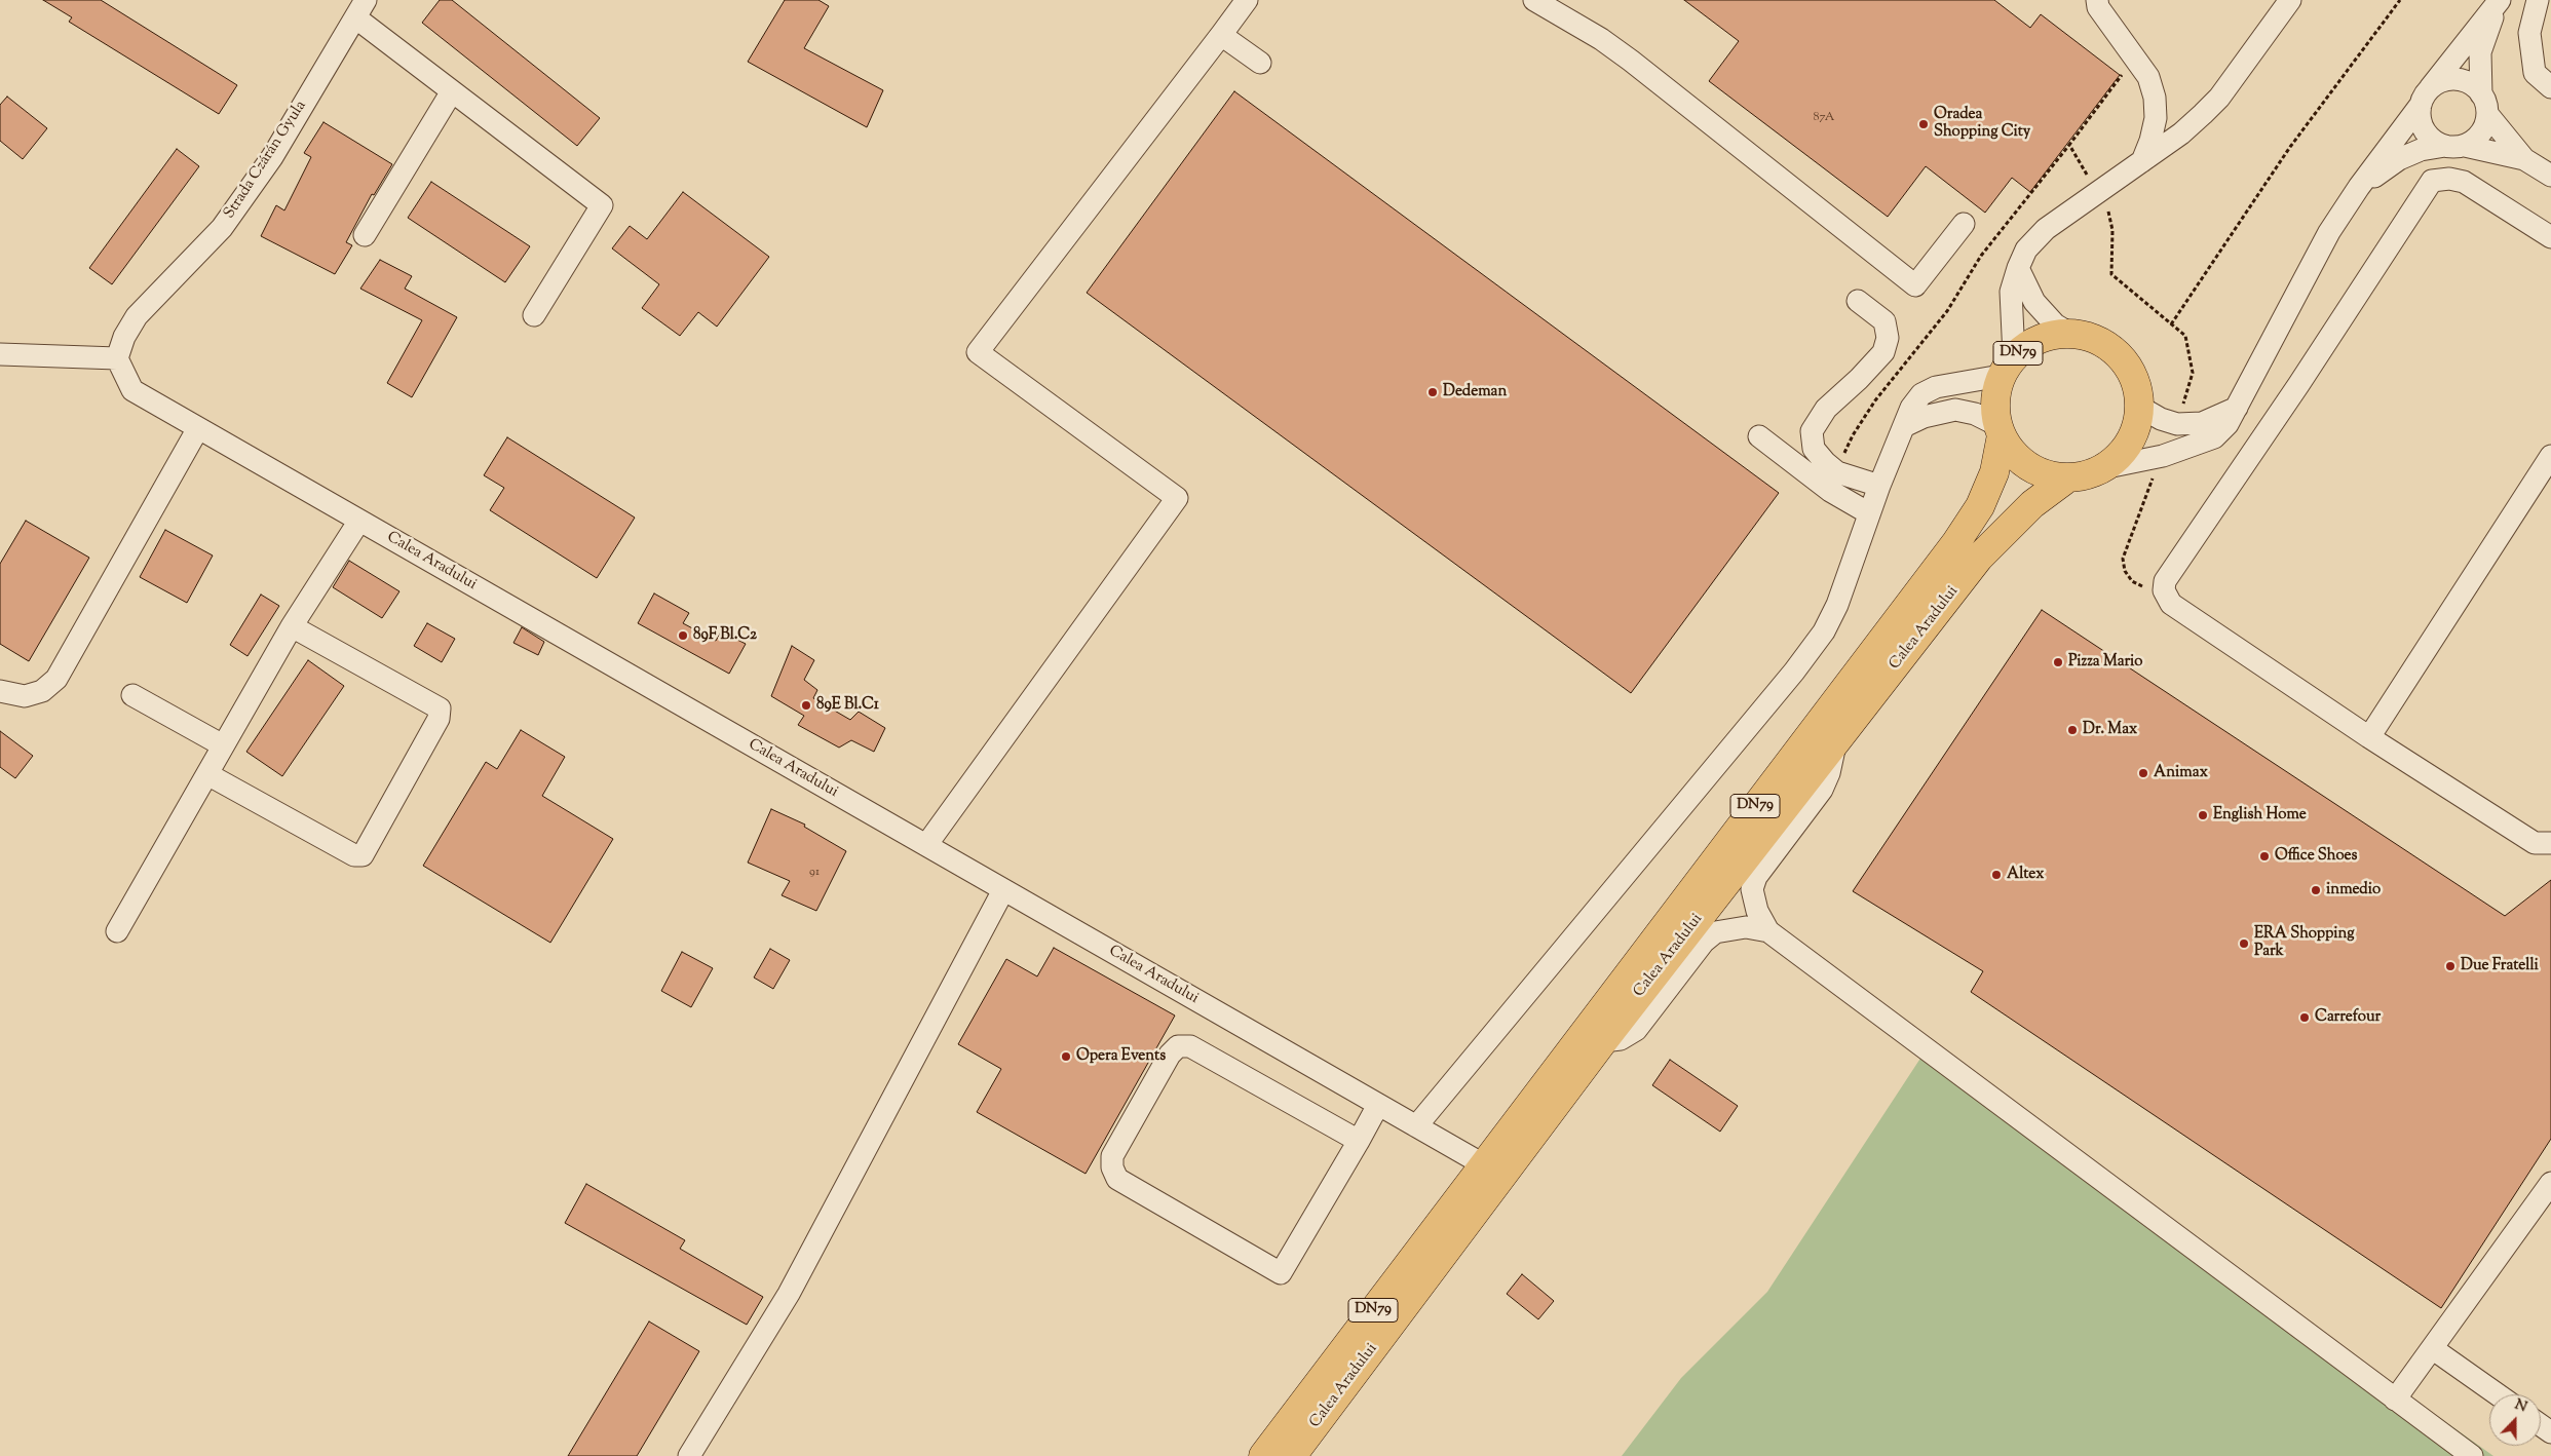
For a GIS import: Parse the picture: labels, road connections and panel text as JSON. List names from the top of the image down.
{
  "streets": {
    "highway": ["DN79", "Calea Aradului"],
    "street": ["Strada Czárán Gyula"]
  },
  "crossings": [
    ["Strada Czárán Gyula", "Calea Aradului"]
  ],
  "places": [
    "Oradea Shopping City",
    "Dedeman",
    "89F Bl.C2",
    "Pizza Mario",
    "89E Bl.C1",
    "Dr. Max",
    "Animax",
    "English Home",
    "Office Shoes",
    "Altex",
    "inmedio",
    "ERA Shopping Park",
    "Due Fratelli",
    "Carrefour",
    "Opera Events"
  ],
  "house_numbers": ["87A", "91"],
  "north": "top"
}
